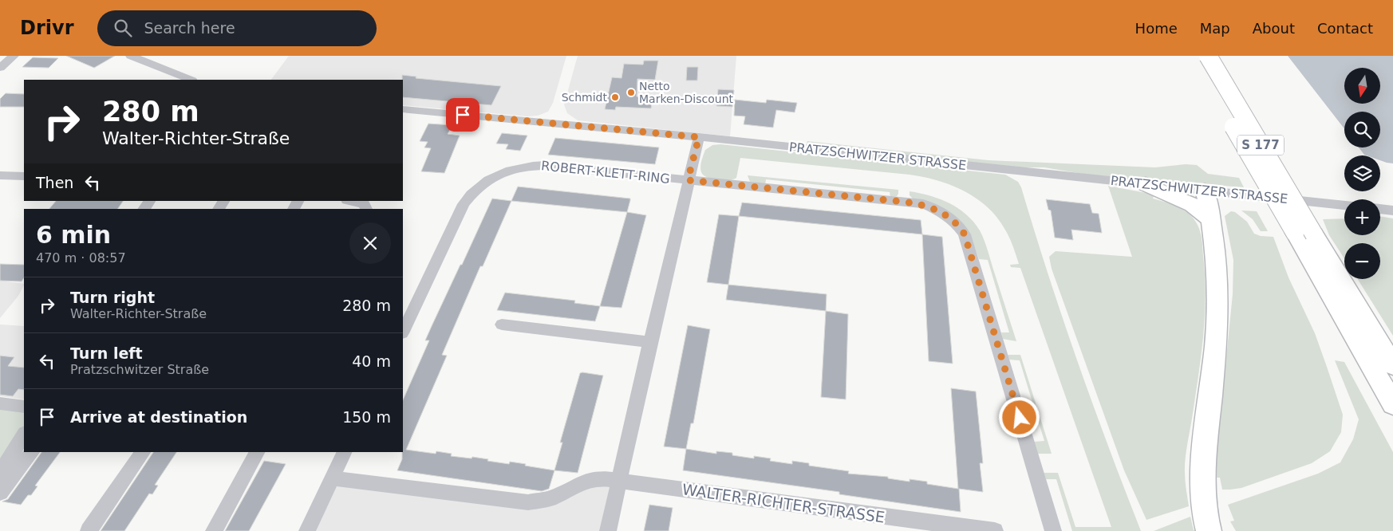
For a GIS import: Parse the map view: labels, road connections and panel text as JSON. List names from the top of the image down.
{
  "streets": {
    "highway": ["S 177"],
    "street": ["PRATZSCHWITZER STRASSE", "ROBERT-KLETT-RING", "WALTER-RICHTER-STRASSE"]
  },
  "places": ["Netto Marken-Discount", "Schmidt"],
  "north": "bottom",
  "page": {
    "header": "Drivr",
    "search": "Search here",
    "nav": [
      "Home",
      "Map",
      "About",
      "Contact"
    ],
    "map_buttons": ["+", "−"],
    "turn": ["280 m", "Walter-Richter-Straße"],
    "then": "Then",
    "heading": ["6 min", "470 m · 08:57"],
    "list": [
      {
        "name": "Turn right",
        "note": "Walter-Richter-Straße",
        "value": "280 m"
      },
      {
        "name": "Turn left",
        "note": "Pratzschwitzer Straße",
        "value": "40 m"
      },
      {
        "name": "Arrive at destination",
        "value": "150 m"
      }
    ]
  }
}
